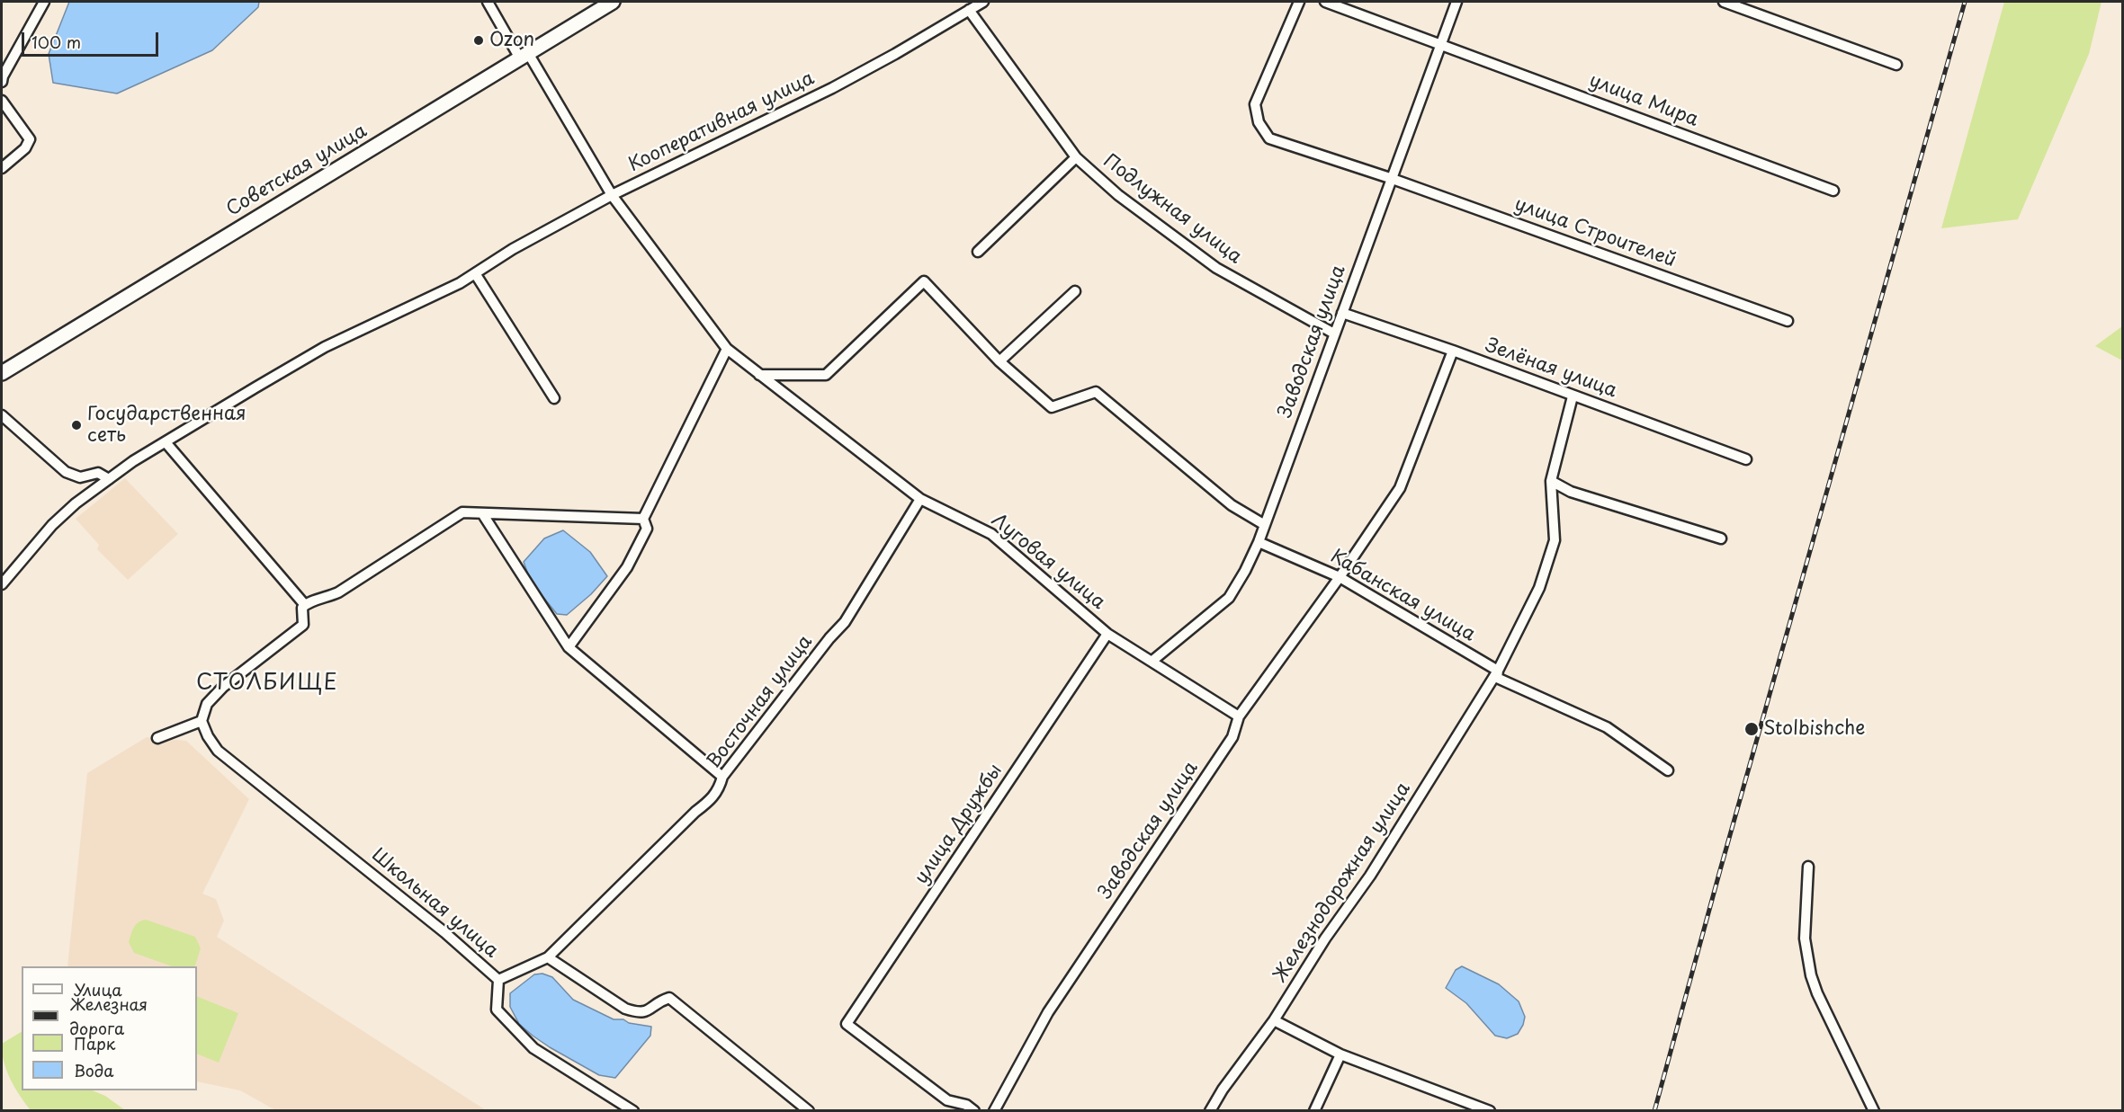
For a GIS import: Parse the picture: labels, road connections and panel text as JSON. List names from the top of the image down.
{
  "streets": {
    "street": [
      "улица Мира",
      "Кооперативная улица",
      "Советская улица",
      "Подлужная улица",
      "улица Строителей",
      "Заводская улица",
      "Зелёная улица",
      "Луговая улица",
      "Кабанская улица",
      "Восточная улица",
      "улица Дружбы",
      "Железнодорожная улица",
      "Школьная улица"
    ]
  },
  "crossings": [
    ["улица Мира", "Заводская улица"],
    ["Кооперативная улица", "Подлужная улица"],
    ["Кооперативная улица", "Луговая улица"],
    ["Советская улица", "Луговая улица"],
    ["Подлужная улица", "Заводская улица"],
    ["улица Строителей", "Заводская улица"],
    ["Заводская улица", "Зелёная улица"],
    ["Заводская улица", "Луговая улица"],
    ["Заводская улица", "Кабанская улица"],
    ["Луговая улица", "Восточная улица"],
    ["Луговая улица", "улица Дружбы"],
    ["Кабанская улица", "Железнодорожная улица"],
    ["Восточная улица", "Школьная улица"]
  ],
  "districts": ["СТОЛБИЩЕ"],
  "places": ["Ozon", "Государственная сеть", "Stolbishche"],
  "legend": [
    "Улица",
    "Железная дорога",
    "Парк",
    "Вода"
  ],
  "scale_bar": "100 m"
}
